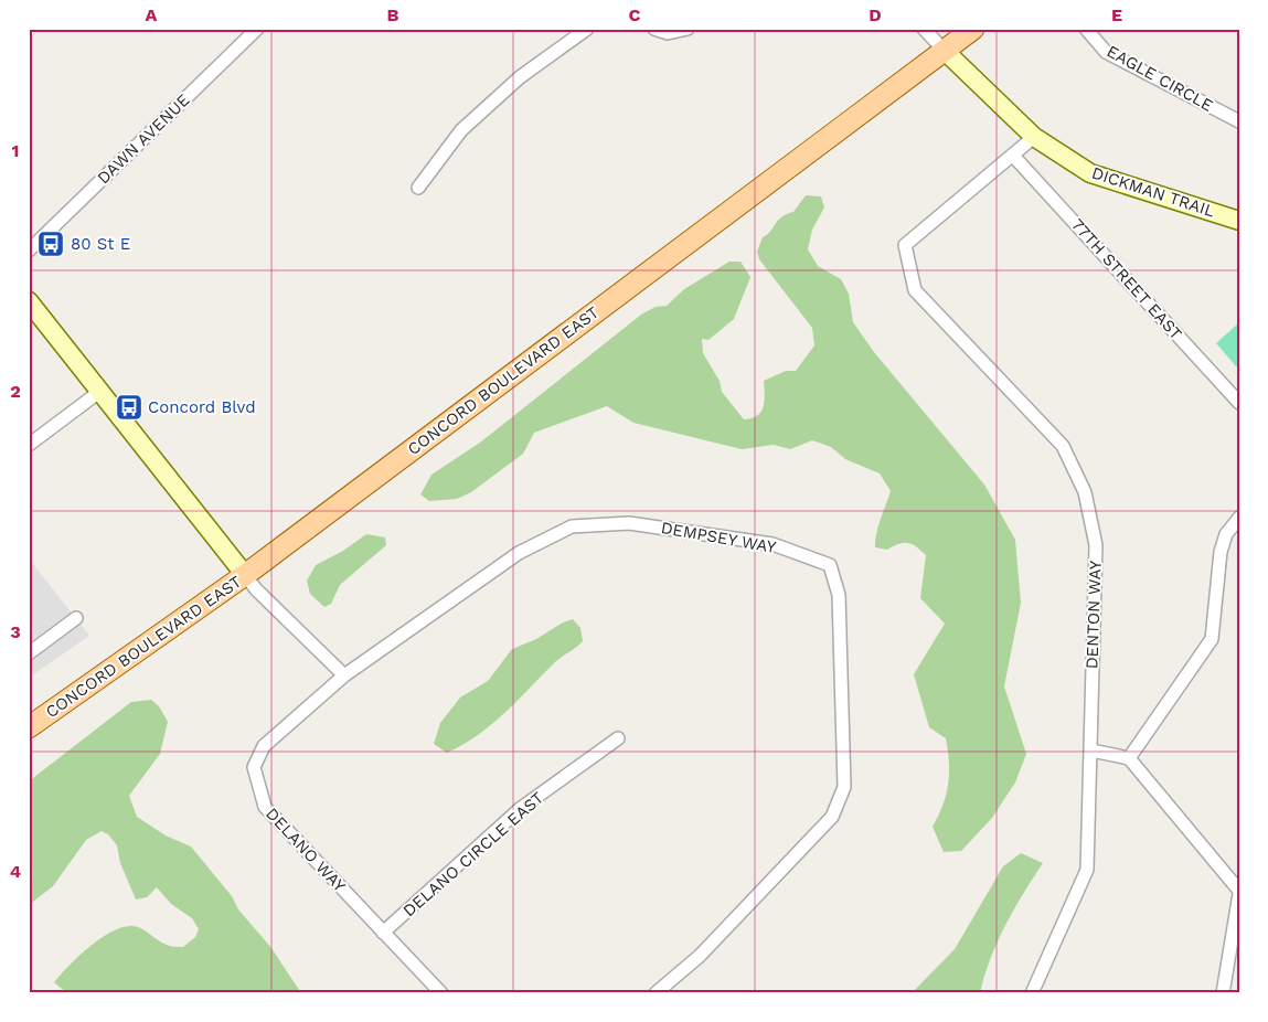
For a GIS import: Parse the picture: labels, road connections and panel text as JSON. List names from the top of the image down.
{
  "streets": {
    "main road": ["CONCORD BOULEVARD EAST"],
    "street": [
      "EAGLE CIRCLE",
      "DAWN AVENUE",
      "DICKMAN TRAIL",
      "77TH STREET EAST",
      "DEMPSEY WAY",
      "DENTON WAY",
      "DELANO WAY",
      "DELANO CIRCLE EAST"
    ]
  },
  "crossings": [
    ["DICKMAN TRAIL", "CONCORD BOULEVARD EAST"],
    ["77TH STREET EAST", "DENTON WAY"],
    ["DEMPSEY WAY", "DELANO WAY"],
    ["DELANO WAY", "DELANO CIRCLE EAST"]
  ],
  "places": {
    "bus stop": ["80 St E", "Concord Blvd"]
  },
  "grid": {
    "columns": [
      "A",
      "B",
      "C",
      "D",
      "E"
    ],
    "rows": [
      "1",
      "2",
      "3",
      "4"
    ]
  }
}
